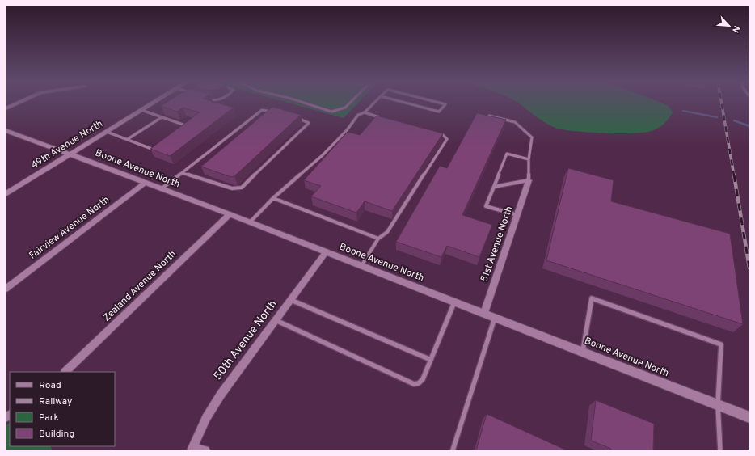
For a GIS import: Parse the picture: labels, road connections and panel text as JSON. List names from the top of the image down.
{
  "streets": {
    "street": [
      "49th Avenue North",
      "Boone Avenue North",
      "Fairview Avenue North",
      "51st Avenue North",
      "Zealand Avenue North",
      "50th Avenue North"
    ]
  },
  "crossings": [
    ["49th Avenue North", "Boone Avenue North"],
    ["Boone Avenue North", "Fairview Avenue North"],
    ["Boone Avenue North", "51st Avenue North"],
    ["Boone Avenue North", "Zealand Avenue North"],
    ["Boone Avenue North", "50th Avenue North"]
  ],
  "legend": [
    "Road",
    "Railway",
    "Park",
    "Building"
  ],
  "north": "bottom right"
}
